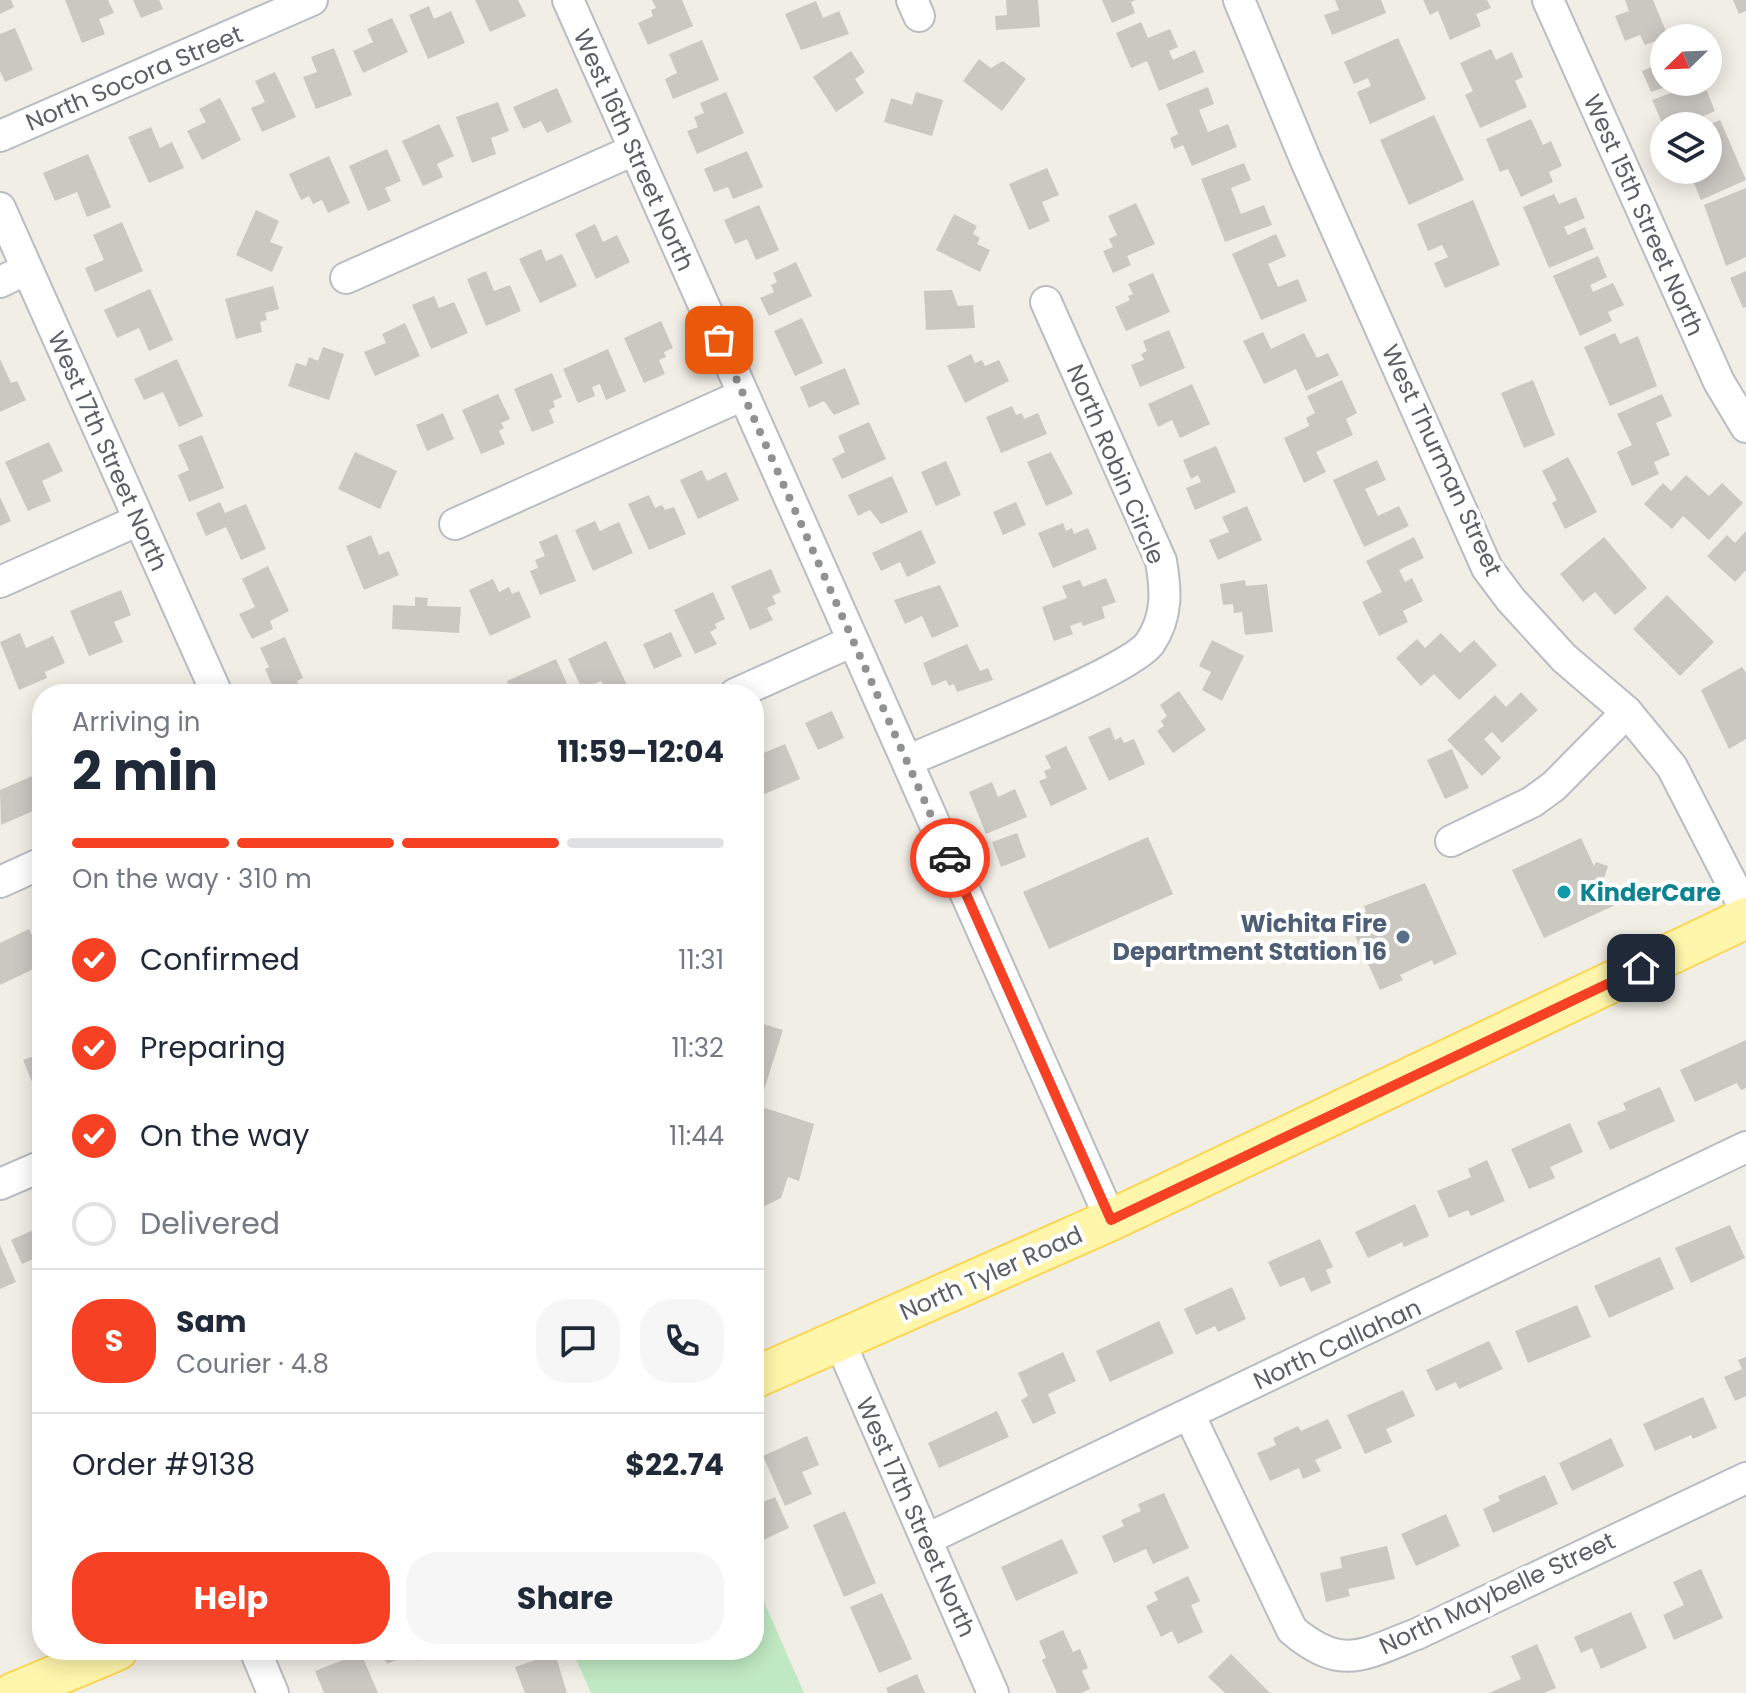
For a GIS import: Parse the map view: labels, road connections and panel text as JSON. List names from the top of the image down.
{
  "streets": {
    "main road": ["North Tyler Road"],
    "street": [
      "North Socora Street",
      "West 16th Street North",
      "West 15th Street North",
      "West 17th Street North",
      "West Thurman Street",
      "North Robin Circle",
      "North Callahan",
      "North Maybelle Street"
    ]
  },
  "crossings": [
    ["West 16th Street North", "North Robin Circle"],
    ["West 16th Street North", "North Tyler Road"],
    ["West 17th Street North", "North Tyler Road"],
    ["West 17th Street North", "North Callahan"],
    ["North Callahan", "North Maybelle Street"]
  ],
  "places": ["KinderCare", "Wichita Fire Department Station 16"],
  "north": "bottom left",
  "page": {
    "heading": ["2 min", "Arriving in", "11:59–12:04"],
    "panel": [
      "Sam",
      "Courier · 4.8",
      "Order #9138",
      "$22.74"
    ],
    "bar": "On the way · 310 m",
    "list": [
      ["Confirmed", "11:31"],
      ["Preparing", "11:32"],
      ["On the way", "11:44"],
      "Delivered"
    ],
    "round": "S",
    "buttons": ["Help", "Share"]
  }
}
